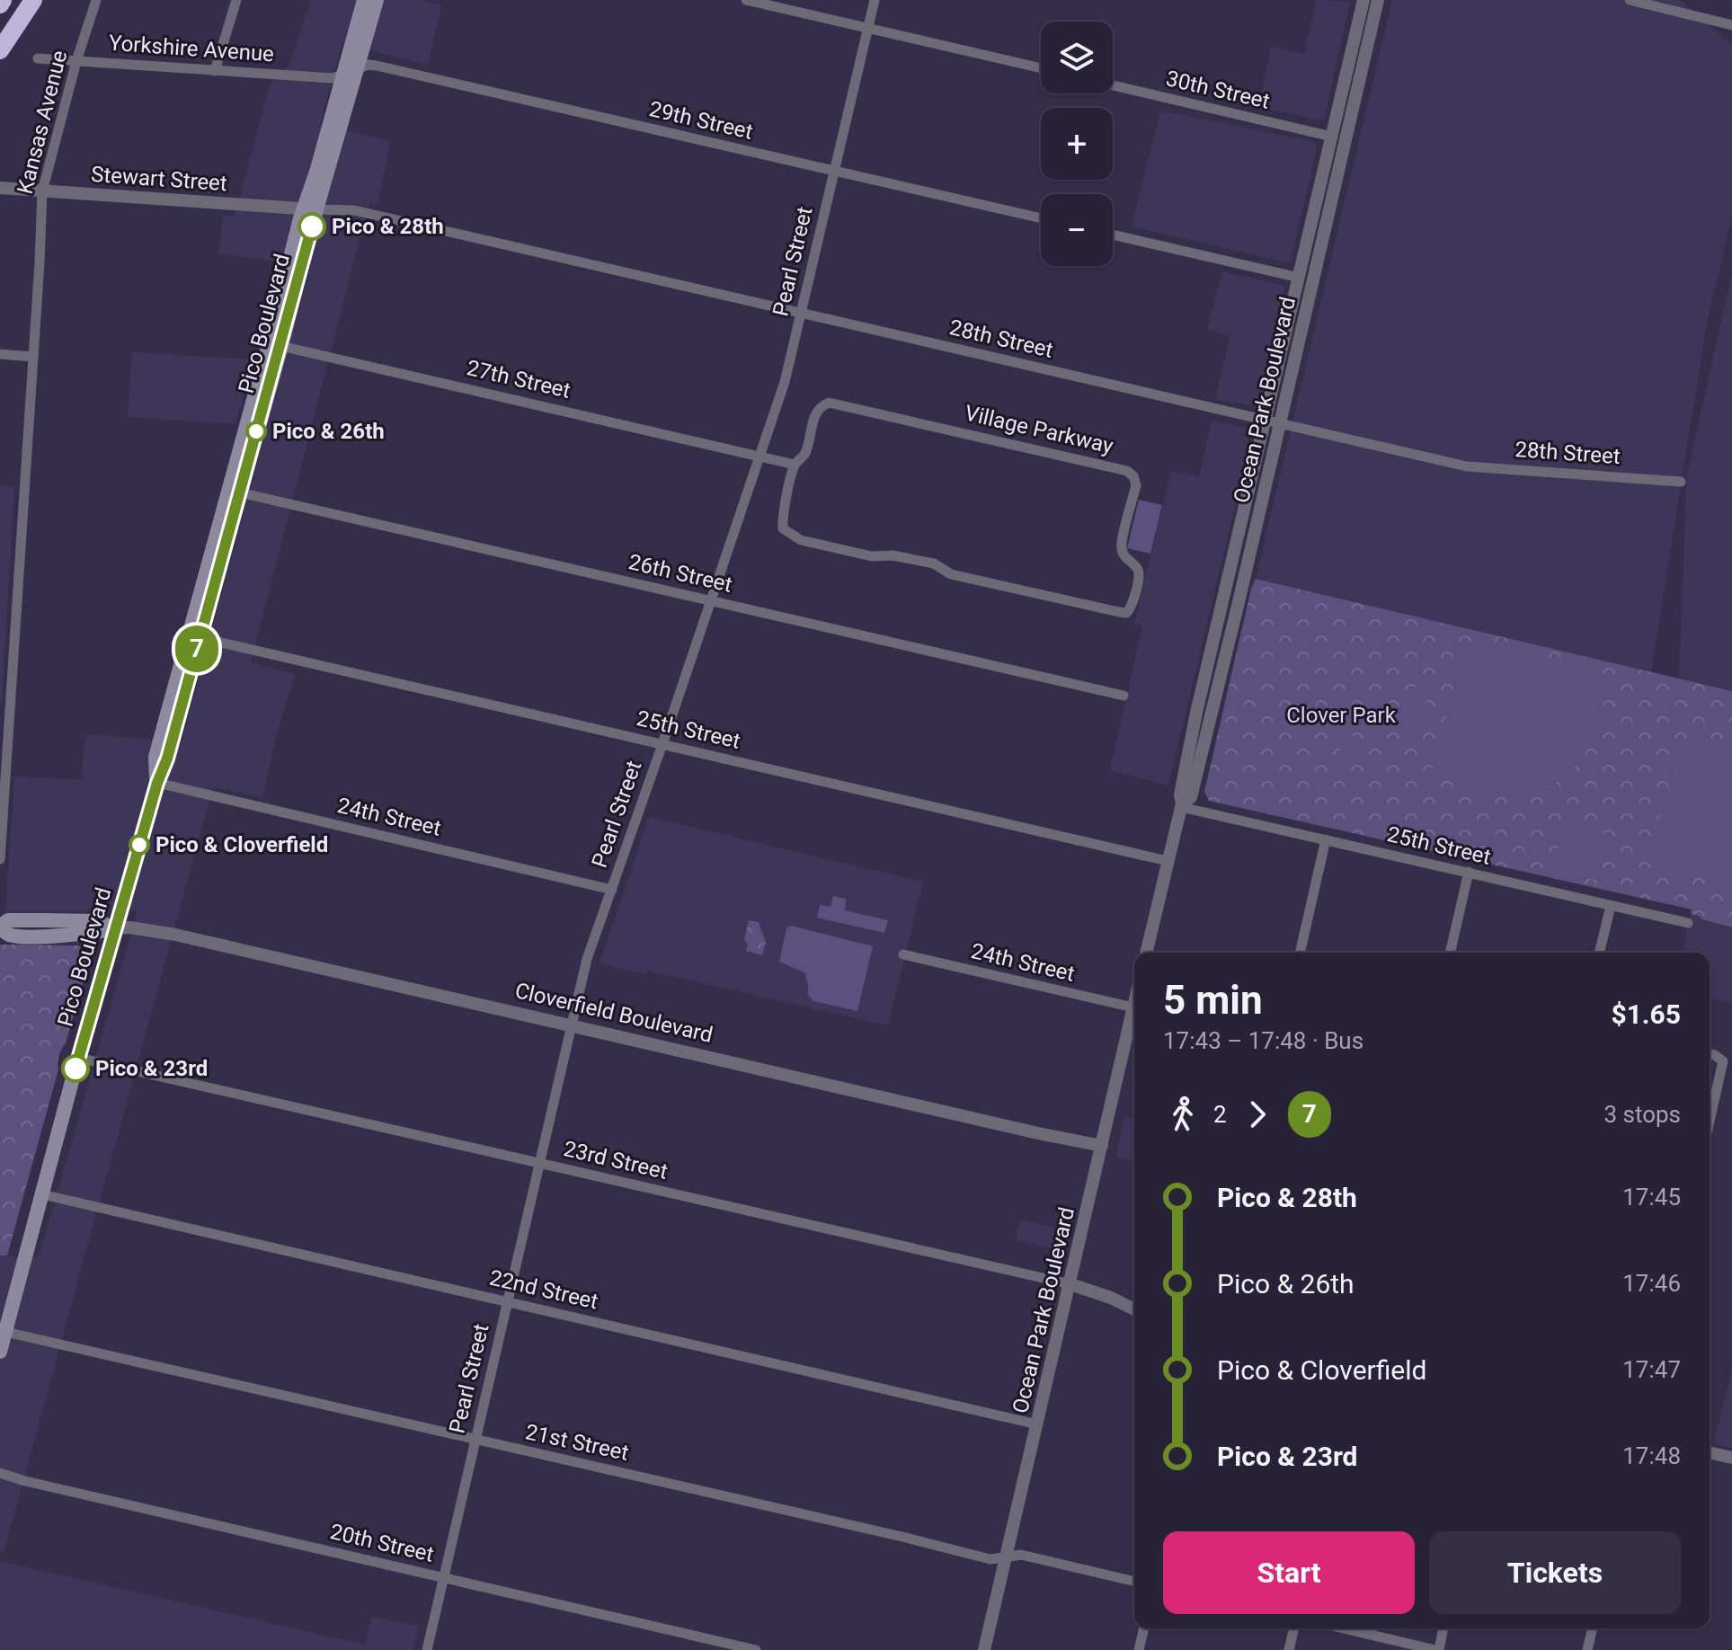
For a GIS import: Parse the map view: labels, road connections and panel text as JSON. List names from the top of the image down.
{
  "streets": {
    "main road": ["Pico Boulevard", "Cloverfield Boulevard"],
    "street": [
      "Yorkshire Avenue",
      "30th Street",
      "29th Street",
      "Kansas Avenue",
      "Stewart Street",
      "Pearl Street",
      "28th Street",
      "27th Street",
      "Ocean Park Boulevard",
      "Village Parkway",
      "26th Street",
      "25th Street",
      "24th Street",
      "23rd Street",
      "22nd Street",
      "21st Street",
      "20th Street"
    ]
  },
  "crossings": [
    ["Yorkshire Avenue", "29th Street"],
    ["Yorkshire Avenue", "Kansas Avenue"],
    ["Yorkshire Avenue", "Pico Boulevard"],
    ["30th Street", "Ocean Park Boulevard"],
    ["29th Street", "Pearl Street"],
    ["29th Street", "Pico Boulevard"],
    ["Kansas Avenue", "Stewart Street"],
    ["Stewart Street", "Pico Boulevard"],
    ["Stewart Street", "28th Street"],
    ["Pearl Street", "28th Street"],
    ["Pearl Street", "27th Street"],
    ["Pearl Street", "26th Street"],
    ["Pearl Street", "25th Street"],
    ["Pearl Street", "24th Street"],
    ["Pearl Street", "Cloverfield Boulevard"],
    ["Pearl Street", "23rd Street"],
    ["Pearl Street", "22nd Street"],
    ["Pearl Street", "21st Street"],
    ["Pearl Street", "20th Street"],
    ["Pico Boulevard", "28th Street"],
    ["Pico Boulevard", "27th Street"],
    ["Pico Boulevard", "26th Street"],
    ["Pico Boulevard", "25th Street"],
    ["Pico Boulevard", "24th Street"],
    ["Pico Boulevard", "Cloverfield Boulevard"],
    ["Pico Boulevard", "23rd Street"],
    ["Pico Boulevard", "22nd Street"],
    ["Pico Boulevard", "21st Street"],
    ["28th Street", "Ocean Park Boulevard"],
    ["27th Street", "Village Parkway"],
    ["Ocean Park Boulevard", "25th Street"],
    ["Ocean Park Boulevard", "24th Street"],
    ["Ocean Park Boulevard", "Cloverfield Boulevard"],
    ["Ocean Park Boulevard", "23rd Street"],
    ["Ocean Park Boulevard", "22nd Street"],
    ["Ocean Park Boulevard", "21st Street"]
  ],
  "parks": ["Clover Park"],
  "places": [
    "Pico & 28th",
    "Pico & 26th",
    "Pico & Cloverfield",
    "Pico & 23rd"
  ],
  "lines": ["bus line 7"],
  "page": {
    "on_map": "7",
    "map_buttons": ["+", "−"],
    "heading": ["5 min", "17:43 – 17:48 · Bus", "$1.65"],
    "legs": ["2", "7", "3 stops"],
    "list": [
      {
        "name": "Pico & 28th",
        "value": "17:45"
      },
      {
        "name": "Pico & 26th",
        "value": "17:46"
      },
      {
        "name": "Pico & Cloverfield",
        "value": "17:47"
      },
      {
        "name": "Pico & 23rd",
        "value": "17:48"
      }
    ],
    "buttons": ["Start", "Tickets"]
  }
}
